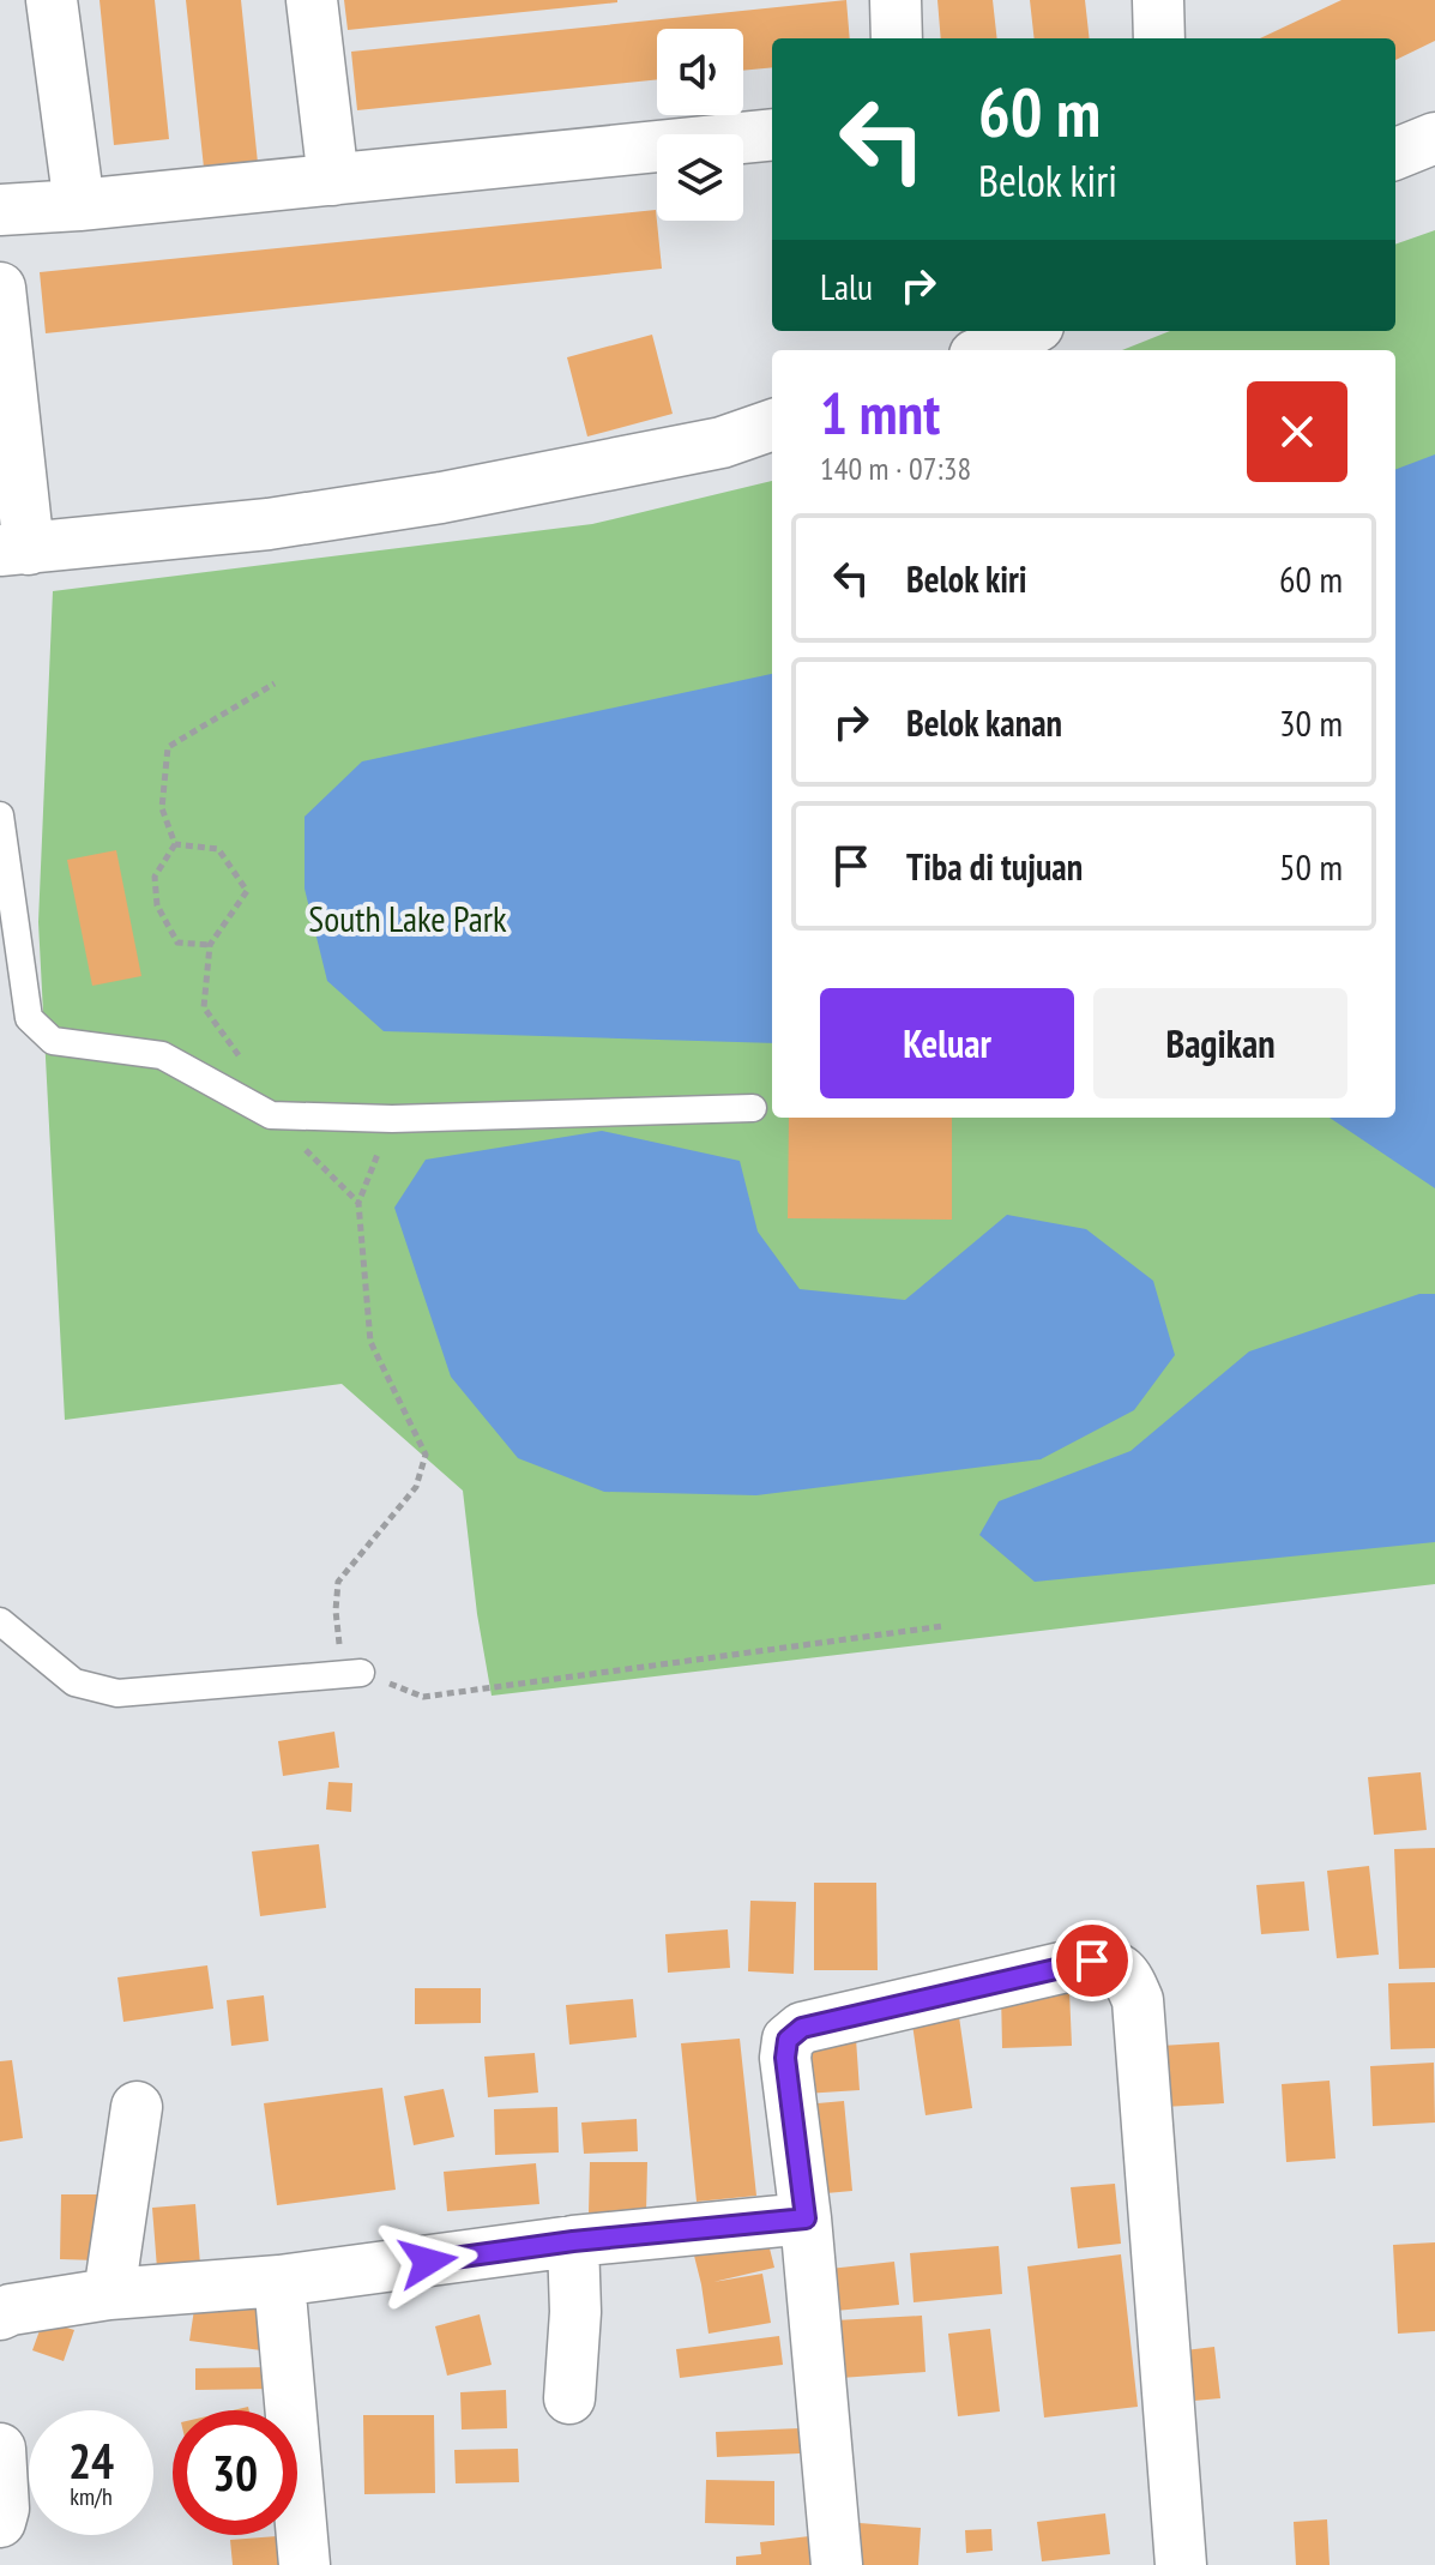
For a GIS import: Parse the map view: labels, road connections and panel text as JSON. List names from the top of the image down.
{
  "parks": ["South Lake Park"],
  "page": {
    "turn": ["60 m", "Belok kiri"],
    "then": "Lalu",
    "heading": ["1 mnt", "140 m · 07:38"],
    "list": [
      {
        "name": "Belok kiri",
        "value": "60 m"
      },
      {
        "name": "Belok kanan",
        "value": "30 m"
      },
      {
        "name": "Tiba di tujuan",
        "value": "50 m"
      }
    ],
    "buttons": ["Keluar", "Bagikan"],
    "speed": "24 km/h",
    "limit": "30"
  }
}
